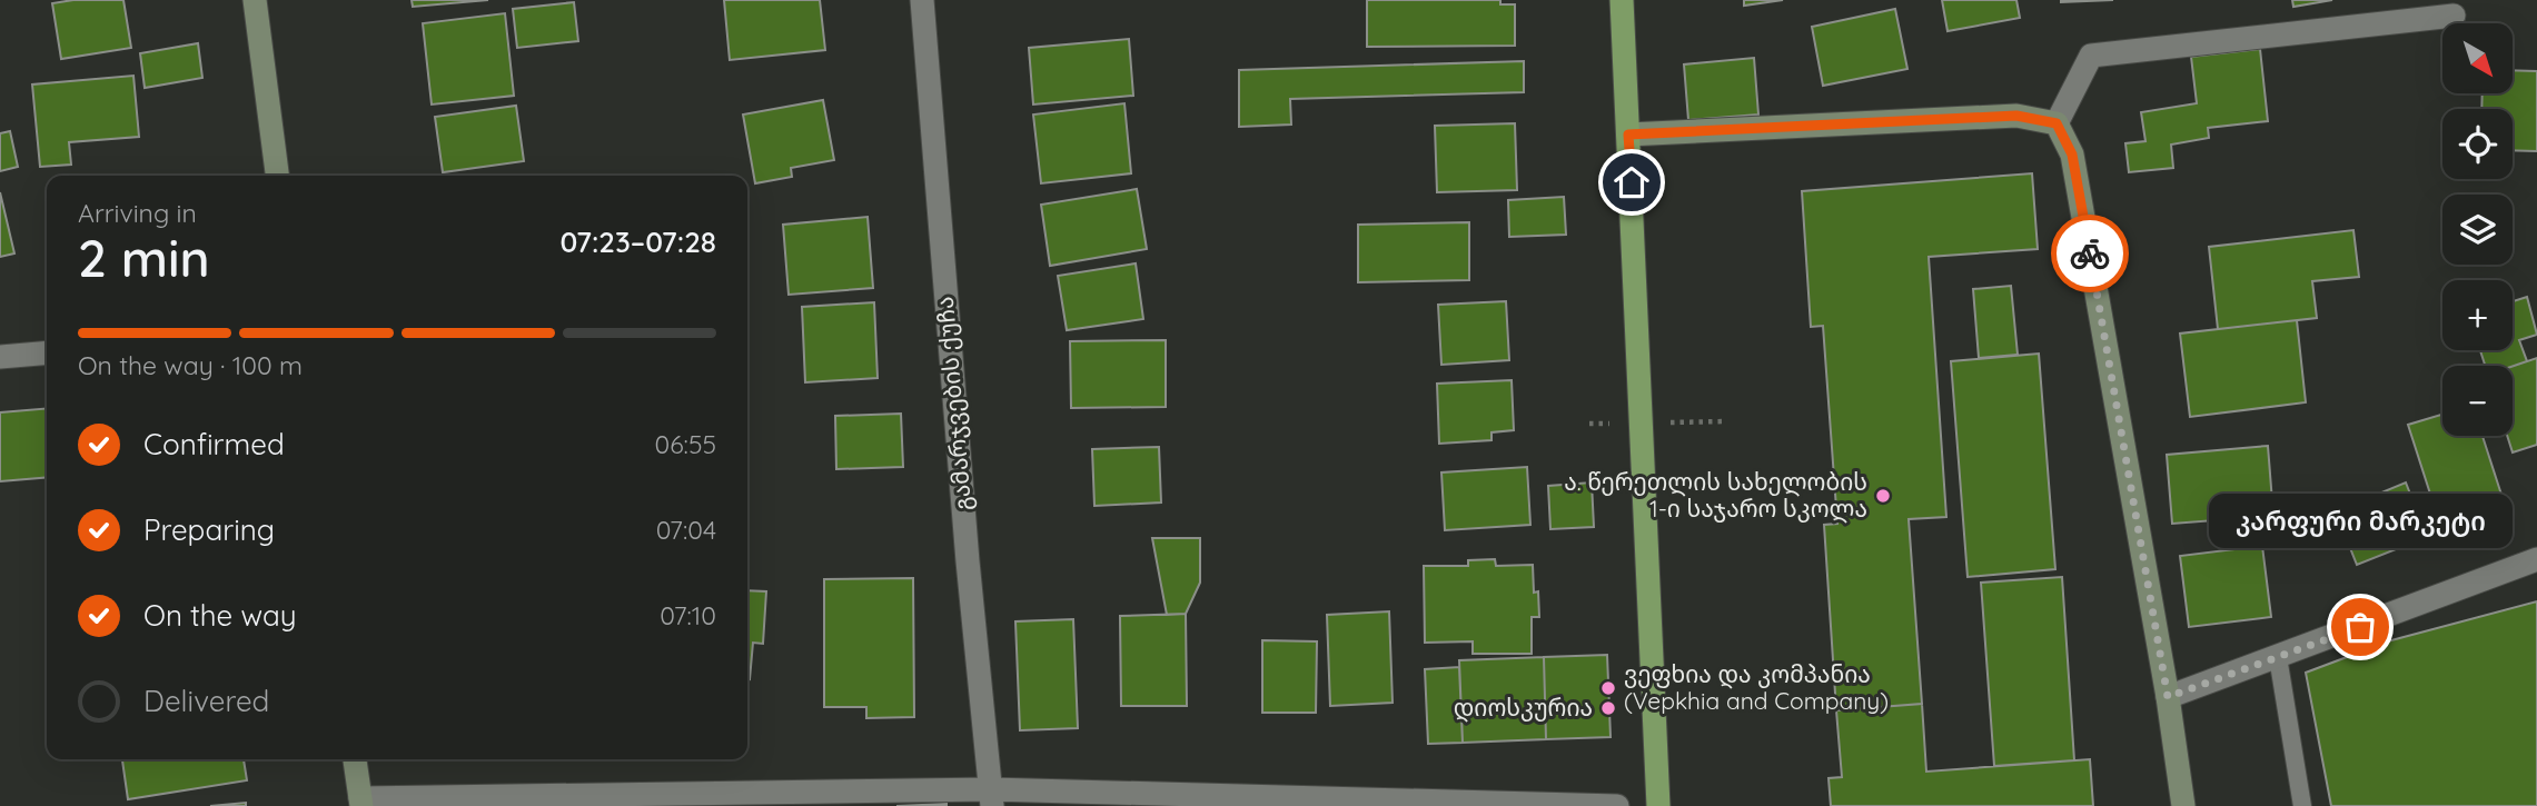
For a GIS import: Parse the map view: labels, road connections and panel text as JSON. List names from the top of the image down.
{
  "streets": {
    "street": ["გამარჯვების ქუჩა"]
  },
  "places": [
    "ა. წერეთლის სახელობის 1-ი საჯარო სკოლა",
    "კარფური მარკეტი",
    "ვეფხია და კომპანია (Vepkhia and Company)",
    "დიოსკურია"
  ],
  "north": "bottom right",
  "page": {
    "map_buttons": ["+", "−"],
    "heading": ["2 min", "Arriving in", "07:23–07:28"],
    "bar": "On the way · 100 m",
    "list": [
      ["Confirmed", "06:55"],
      ["Preparing", "07:04"],
      ["On the way", "07:10"],
      "Delivered"
    ],
    "bubble": "კარფური მარკეტი"
  }
}
